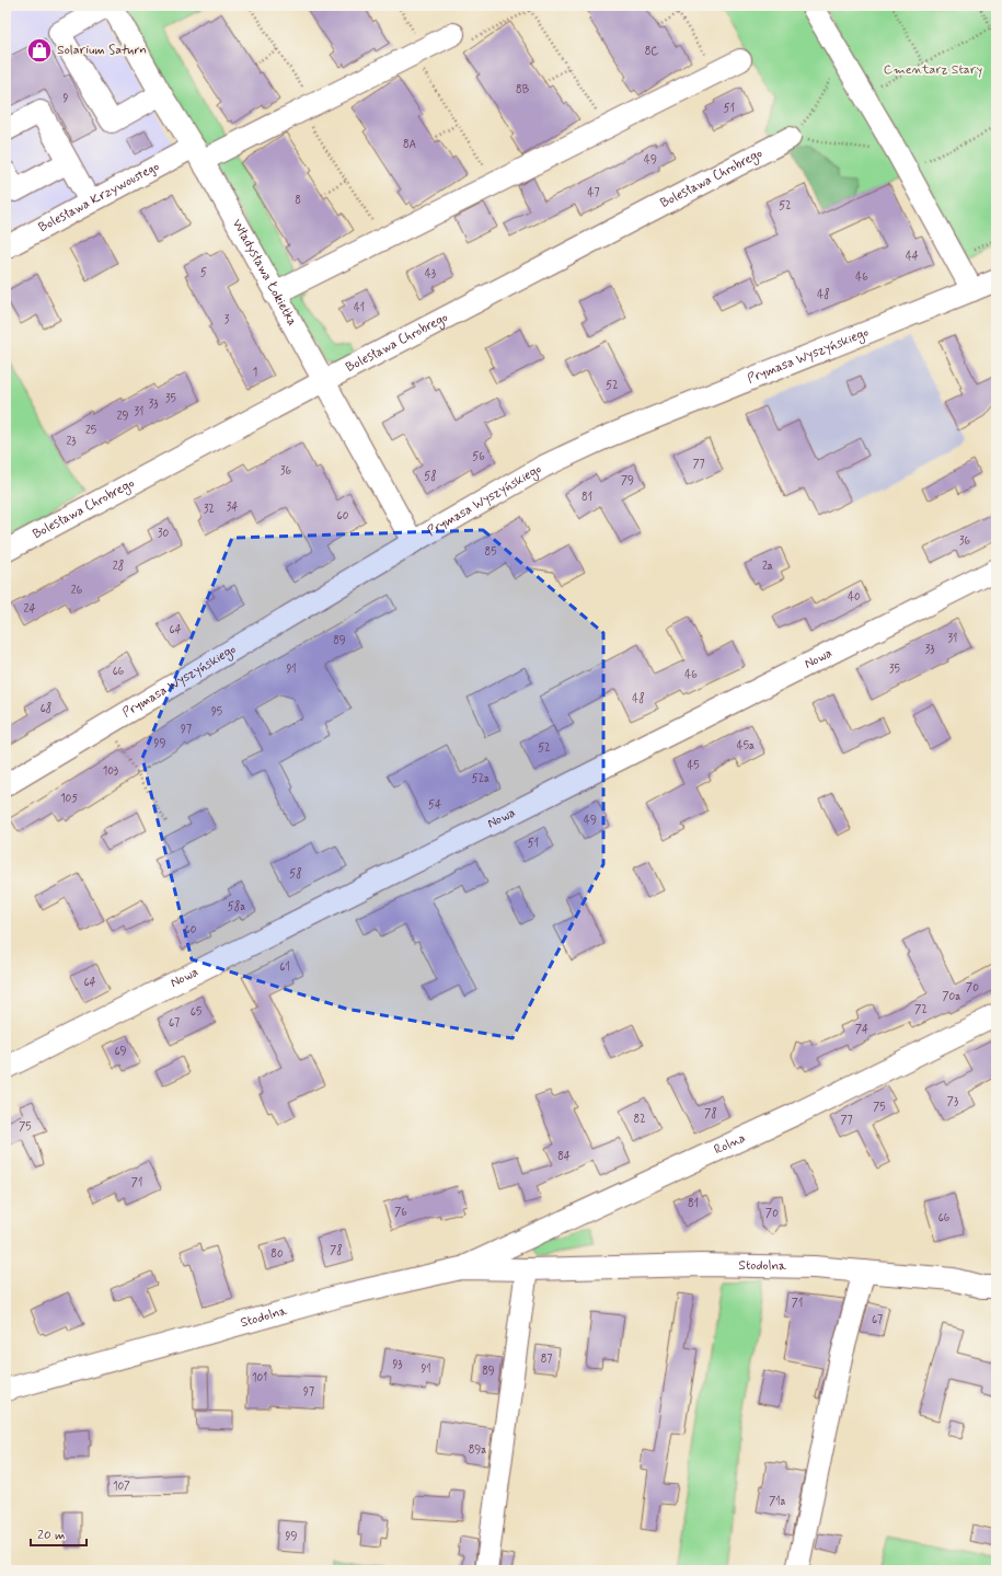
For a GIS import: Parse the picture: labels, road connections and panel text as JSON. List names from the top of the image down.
{
  "streets": {
    "street": [
      "Bolesława Chrobrego",
      "Bolesława Krzywoustego",
      "Władysława Łokietka",
      "Prymasa Wyszyńskiego",
      "Nowa",
      "Rolna",
      "Stodolna"
    ]
  },
  "crossings": [
    ["Bolesława Chrobrego", "Władysława Łokietka"],
    ["Bolesława Krzywoustego", "Władysława Łokietka"],
    ["Władysława Łokietka", "Prymasa Wyszyńskiego"],
    ["Rolna", "Stodolna"]
  ],
  "parks": ["Cmentarz Stary"],
  "places": {
    "shop": ["Solarium Saturn"]
  },
  "house_numbers": [
    "8C",
    "8B",
    "9",
    "51",
    "8A",
    "49",
    "47",
    "8",
    "52",
    "44",
    "5",
    "43",
    "46",
    "48",
    "41",
    "3",
    "1",
    "52",
    "35",
    "33",
    "31",
    "29",
    "25",
    "23",
    "56",
    "77",
    "36",
    "58",
    "79",
    "81",
    "34",
    "32",
    "60",
    "30",
    "36",
    "85",
    "28",
    "2a",
    "26",
    "40",
    "24",
    "64",
    "31",
    "89",
    "33",
    "91",
    "35",
    "66",
    "46",
    "48",
    "68",
    "95",
    "97",
    "99",
    "45a",
    "52",
    "45",
    "103",
    "52a",
    "105",
    "54",
    "49",
    "51",
    "58",
    "58a",
    "60",
    "61",
    "64",
    "70",
    "70a",
    "72",
    "65",
    "67",
    "74",
    "69",
    "73",
    "75",
    "78",
    "82",
    "77",
    "75",
    "84",
    "71",
    "81",
    "76",
    "70",
    "66",
    "78",
    "80",
    "71",
    "67",
    "87",
    "93",
    "91",
    "89",
    "101",
    "97",
    "89a",
    "107",
    "71a",
    "99"
  ],
  "scale_bar": "20 m"
}
